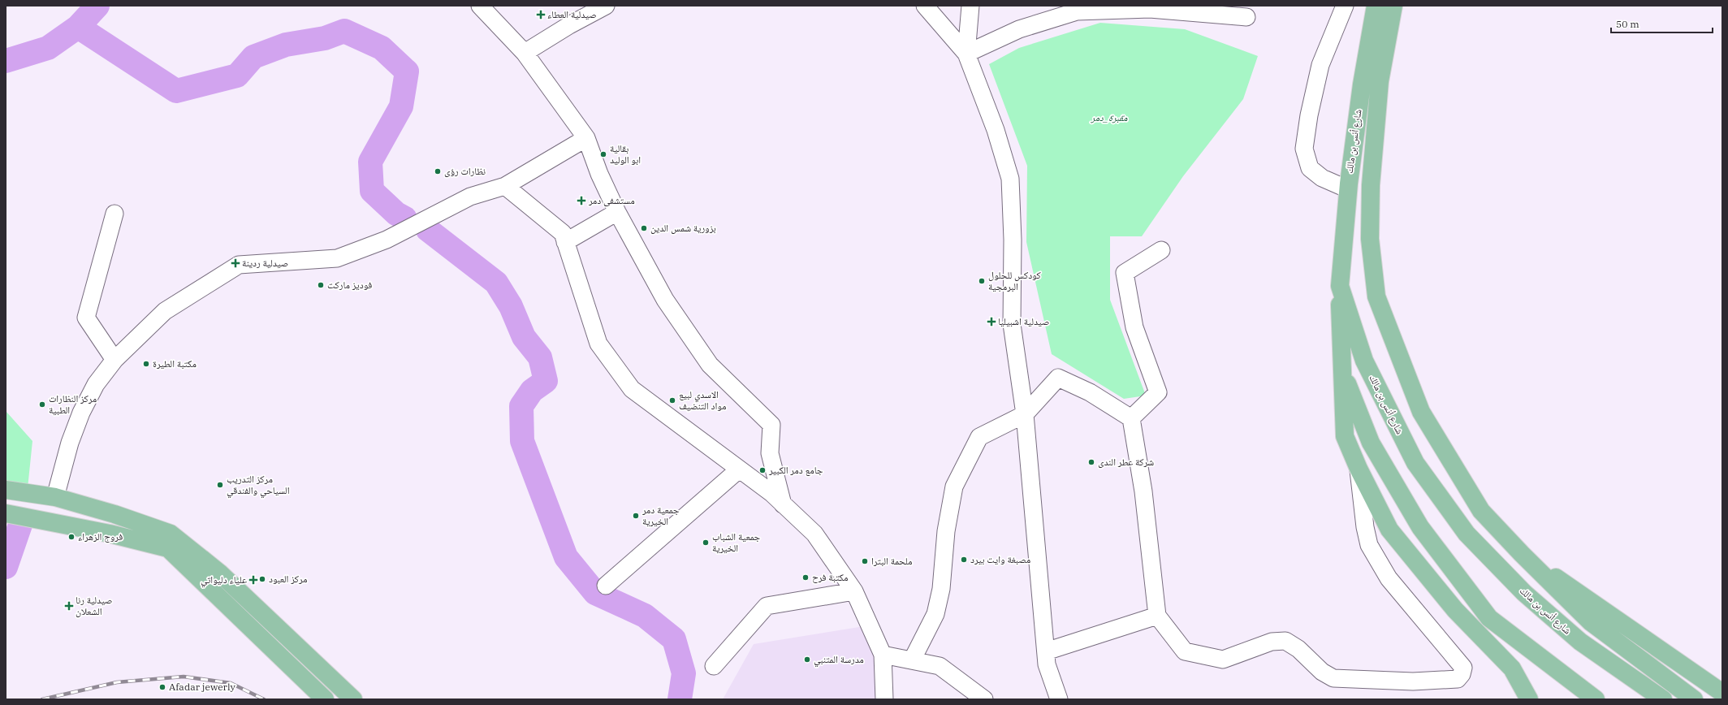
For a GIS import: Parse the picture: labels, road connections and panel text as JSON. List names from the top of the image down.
{
  "streets": {
    "main road": ["شارع أنس بن مالك"]
  },
  "parks": ["مقبرة_دمر"],
  "places": {
    "health": [
      "صيدلية العطاء",
      "مستشفى دمر",
      "صيدلية ردينة",
      "صيدلية اشبيليا",
      "علياء دليواتي",
      "صيدلية رنا الشعلان"
    ],
    "other": [
      "بقالية ابو الوليد",
      "نظارات رؤى",
      "بزورية شمس الدين",
      "كودكس للحلول البرمجية",
      "فوديز ماركت",
      "مكتبة الطيرة",
      "الاسدي لبيع مواد التنضيف",
      "مركز النظارات الطبية",
      "شركة عطر الندى",
      "جامع دمر الكبير",
      "مركز التدريب السياحي والفندقي",
      "جمعية دمر الخيرية",
      "فروج الزهراء",
      "جمعية الشباب الخيرية",
      "مصبغة وايت بيرد",
      "ملحمة البترا",
      "مكتبة فرح",
      "مركز العبود",
      "مدرسة المتنبي",
      "Afadar jewerly"
    ]
  },
  "scale_bar": "50 m"
}
